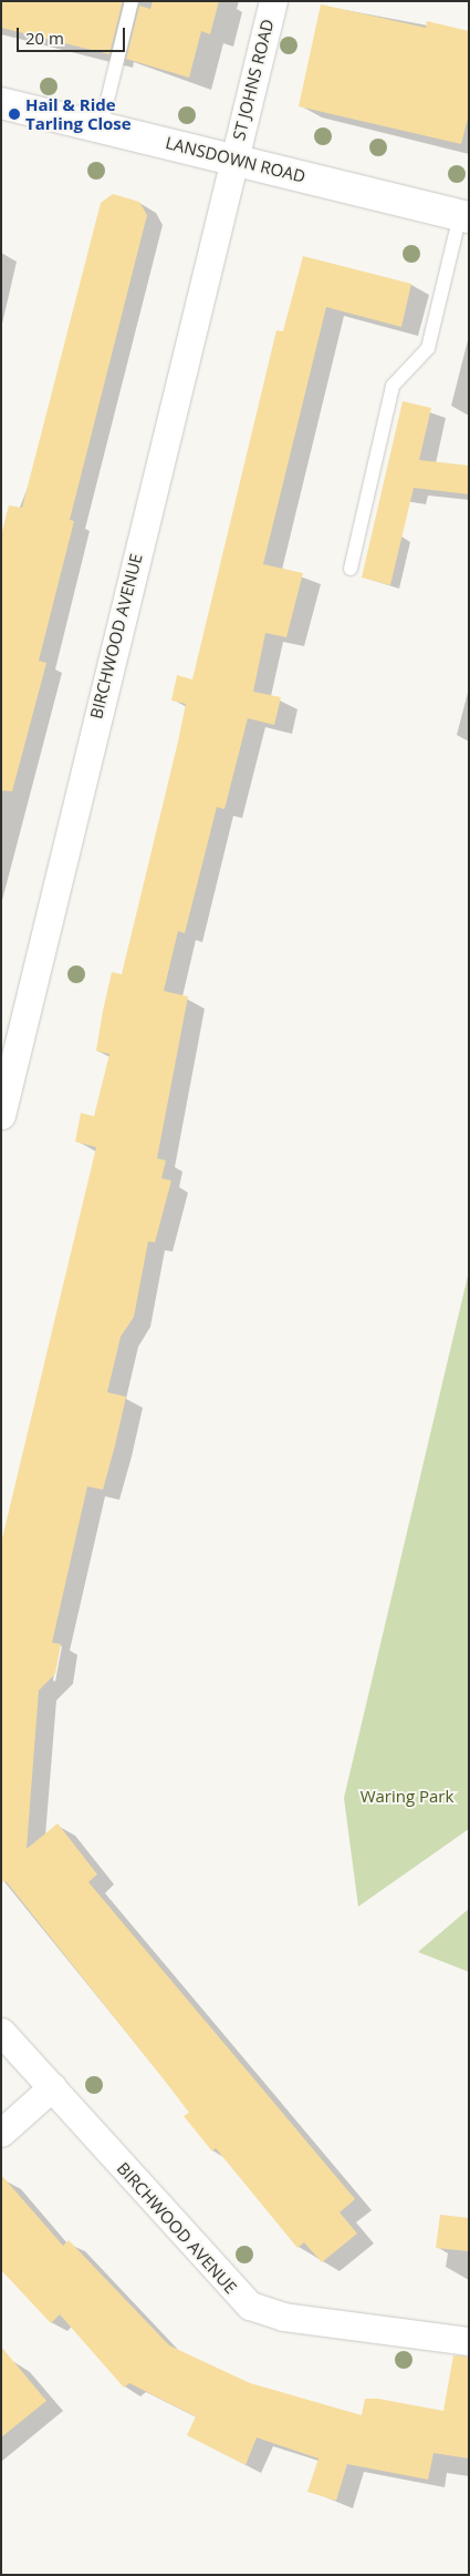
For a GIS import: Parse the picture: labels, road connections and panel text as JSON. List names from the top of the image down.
{
  "streets": {
    "street": ["ST JOHNS ROAD", "LANSDOWN ROAD", "BIRCHWOOD AVENUE"]
  },
  "crossings": [
    ["ST JOHNS ROAD", "LANSDOWN ROAD"],
    ["ST JOHNS ROAD", "BIRCHWOOD AVENUE"],
    ["LANSDOWN ROAD", "BIRCHWOOD AVENUE"]
  ],
  "parks": ["Waring Park"],
  "places": ["Hail & Ride Tarling Close"],
  "scale_bar": "20 m"
}
